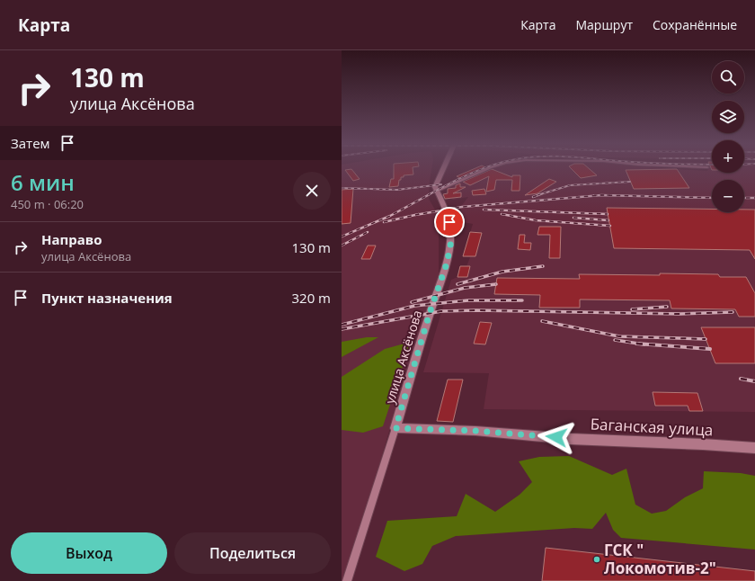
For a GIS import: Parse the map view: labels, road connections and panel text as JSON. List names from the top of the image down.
{
  "streets": {
    "street": ["улица Аксёнова", "Баганская улица"]
  },
  "crossings": [
    ["улица Аксёнова", "Баганская улица"]
  ],
  "places": ["ГСК \" Локомотив-2\""],
  "page": {
    "header": "Карта",
    "nav": ["Карта", "Маршрут", "Сохранённые"],
    "turn": ["130 m", "улица Аксёнова"],
    "map_buttons": ["+", "−"],
    "then": "Затем",
    "heading": ["6 мин", "450 m · 06:20"],
    "list": [
      {
        "name": "Направо",
        "note": "улица Аксёнова",
        "value": "130 m"
      },
      {
        "name": "Пункт назначения",
        "value": "320 m"
      }
    ],
    "buttons": ["Выход", "Поделиться"]
  }
}
